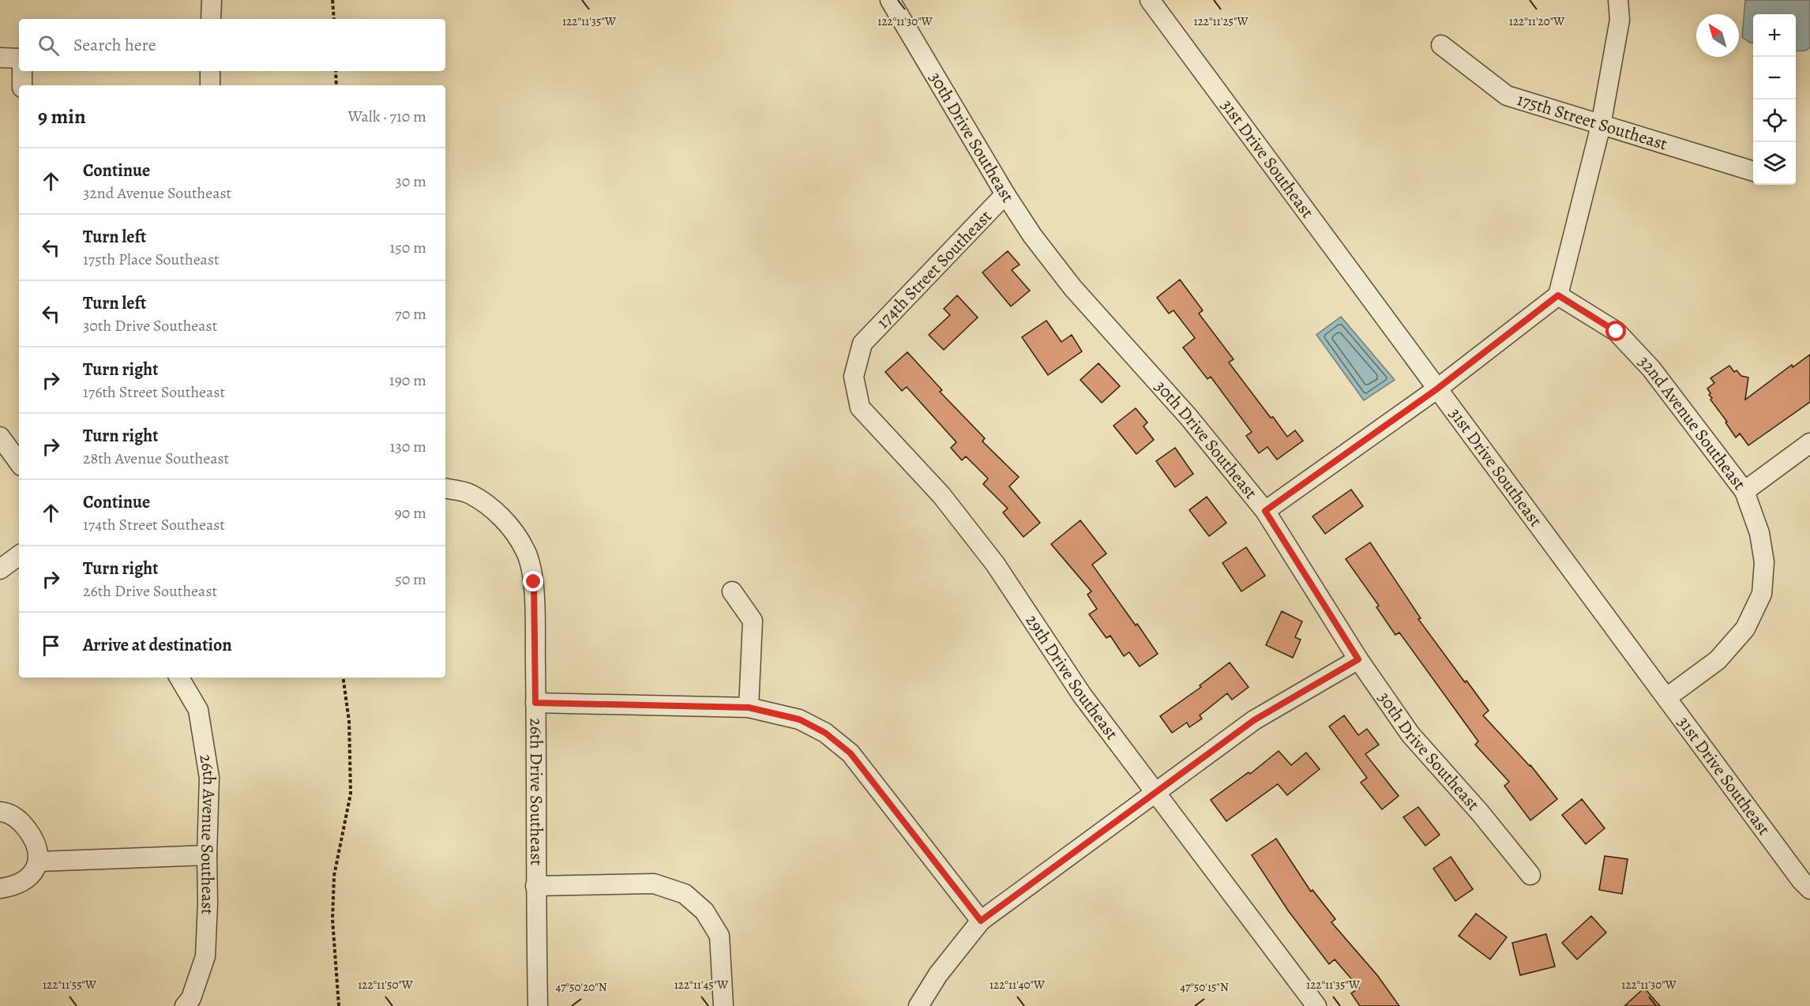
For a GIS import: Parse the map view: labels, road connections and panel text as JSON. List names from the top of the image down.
{
  "streets": {
    "street": [
      "175th Street Southeast",
      "30th Drive Southeast",
      "31st Drive Southeast",
      "174th Street Southeast",
      "32nd Avenue Southeast",
      "29th Drive Southeast",
      "26th Drive Southeast",
      "26th Avenue Southeast"
    ]
  },
  "crossings": [
    ["30th Drive Southeast", "174th Street Southeast"],
    ["31st Drive Southeast", "32nd Avenue Southeast"],
    ["174th Street Southeast", "29th Drive Southeast"]
  ],
  "north": "top left",
  "page": {
    "map_buttons": ["+", "−"],
    "search": "Search here",
    "heading": ["9 min", "Walk · 710 m"],
    "list": [
      ["Continue", "32nd Avenue Southeast", "30 m"],
      ["Turn left", "175th Place Southeast", "150 m"],
      ["Turn left", "30th Drive Southeast", "70 m"],
      ["Turn right", "176th Street Southeast", "190 m"],
      ["Turn right", "28th Avenue Southeast", "130 m"],
      ["Continue", "174th Street Southeast", "90 m"],
      ["Turn right", "26th Drive Southeast", "50 m"],
      "Arrive at destination"
    ]
  },
  "coordinates": [
    "122°11'35\"W",
    "122°11'30\"W",
    "122°11'25\"W",
    "122°11'20\"W",
    "122°11'55\"W",
    "122°11'50\"W",
    "122°11'45\"W",
    "122°11'40\"W",
    "47°50'20\"N",
    "47°50'15\"N"
  ]
}
